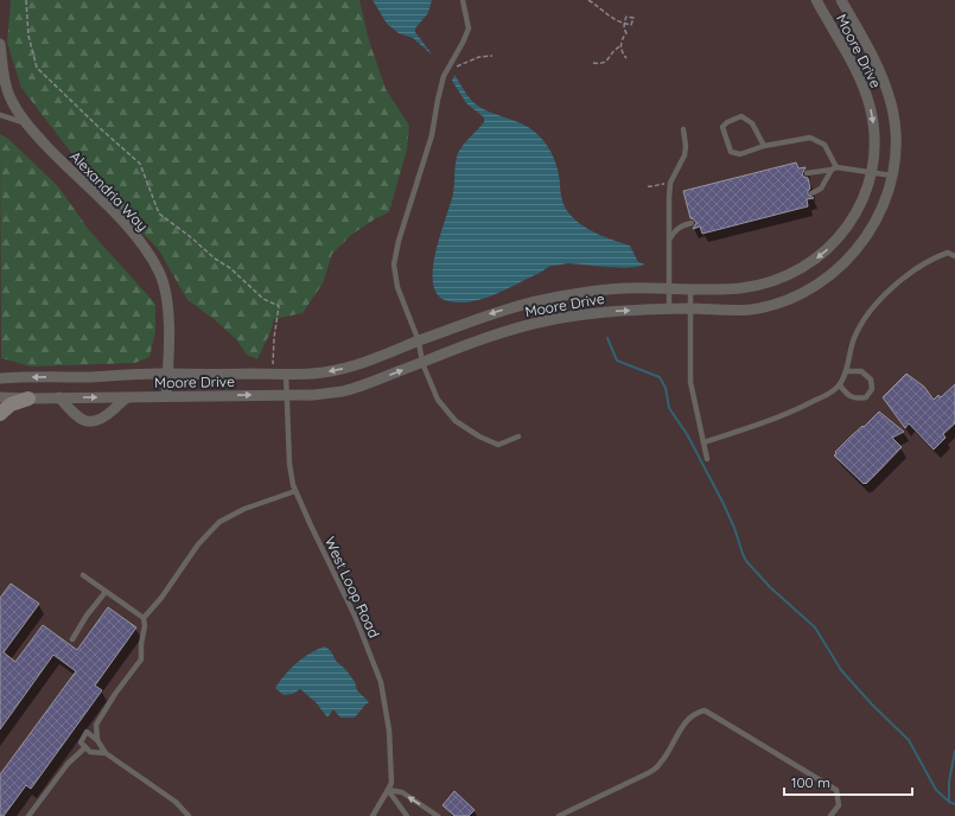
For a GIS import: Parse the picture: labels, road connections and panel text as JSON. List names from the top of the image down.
{
  "streets": {
    "street": ["Moore Drive", "Alexandria Way"],
    "lane": ["West Loop Road"]
  },
  "crossings": [
    ["Moore Drive", "Alexandria Way"],
    ["Moore Drive", "West Loop Road"]
  ],
  "scale_bar": "100 m"
}
